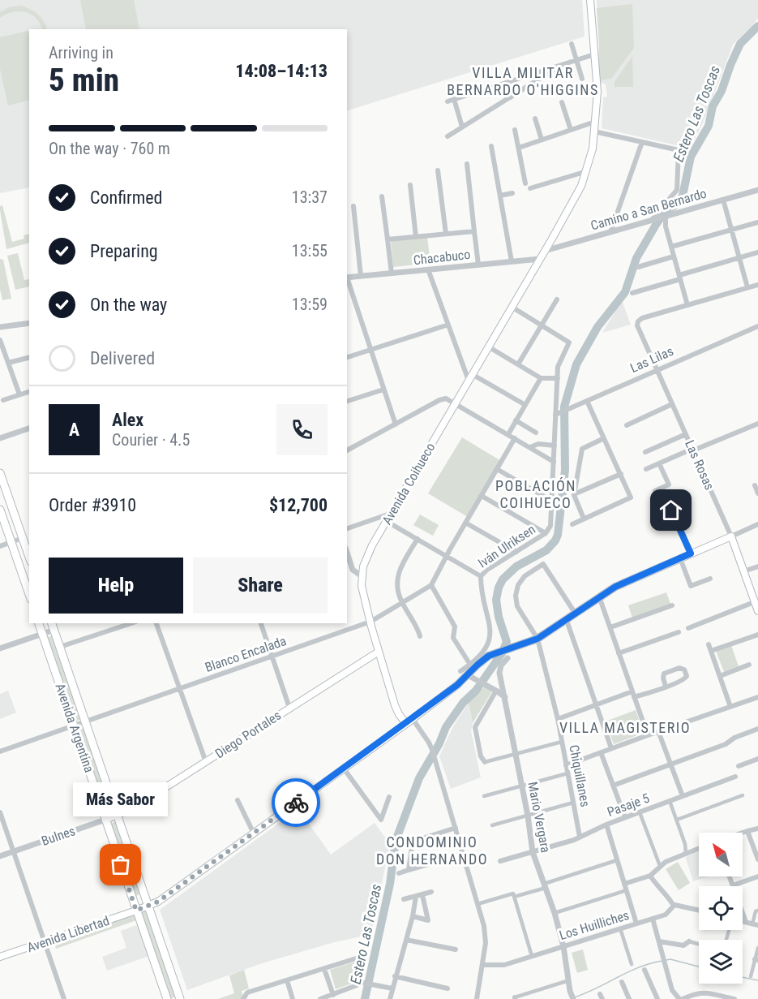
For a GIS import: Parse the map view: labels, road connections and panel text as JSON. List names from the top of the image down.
{
  "streets": {
    "main road": [
      "Las Rosas",
      "Avenida Coihueco",
      "Avenida Argentina",
      "Diego Portales",
      "Bulnes",
      "Avenida Libertad"
    ],
    "street": [
      "Camino a San Bernardo",
      "Chacabuco",
      "Las Lilas",
      "Iván Ulriksen",
      "Blanco Encalada",
      "Chiquillanes",
      "Pasaje 5",
      "Mario Vergara",
      "Los Huilliches"
    ]
  },
  "crossings": [
    ["Camino a San Bernardo", "Avenida Coihueco"],
    ["Chacabuco", "Avenida Coihueco"],
    ["Las Lilas", "Las Rosas"],
    ["Las Lilas", "Iván Ulriksen"],
    ["Las Rosas", "Avenida Libertad"],
    ["Avenida Coihueco", "Blanco Encalada"],
    ["Avenida Coihueco", "Diego Portales"],
    ["Avenida Coihueco", "Avenida Libertad"],
    ["Iván Ulriksen", "Avenida Libertad"],
    ["Blanco Encalada", "Avenida Argentina"],
    ["Avenida Argentina", "Diego Portales"],
    ["Avenida Argentina", "Bulnes"],
    ["Avenida Argentina", "Avenida Libertad"],
    ["Diego Portales", "Bulnes"],
    ["Chiquillanes", "Pasaje 5"],
    ["Chiquillanes", "Avenida Libertad"],
    ["Pasaje 5", "Mario Vergara"],
    ["Mario Vergara", "Los Huilliches"]
  ],
  "districts": [
    "VILLA MILITAR BERNARDO O'HIGGINS",
    "POBLACIÓN COIHUECO",
    "VILLA MAGISTERIO",
    "CONDOMINIO DON HERNANDO"
  ],
  "water": ["Estero Las Toscas"],
  "places": ["Más Sabor"],
  "north": "top left",
  "page": {
    "heading": ["5 min", "Arriving in", "14:08–14:13"],
    "panel": [
      "Alex",
      "Courier · 4.5",
      "Order #3910",
      "$12,700"
    ],
    "bar": "On the way · 760 m",
    "list": [
      ["Confirmed", "13:37"],
      ["Preparing", "13:55"],
      ["On the way", "13:59"],
      "Delivered"
    ],
    "round": "A",
    "buttons": ["Help", "Share"],
    "bubble": "Más Sabor"
  }
}
